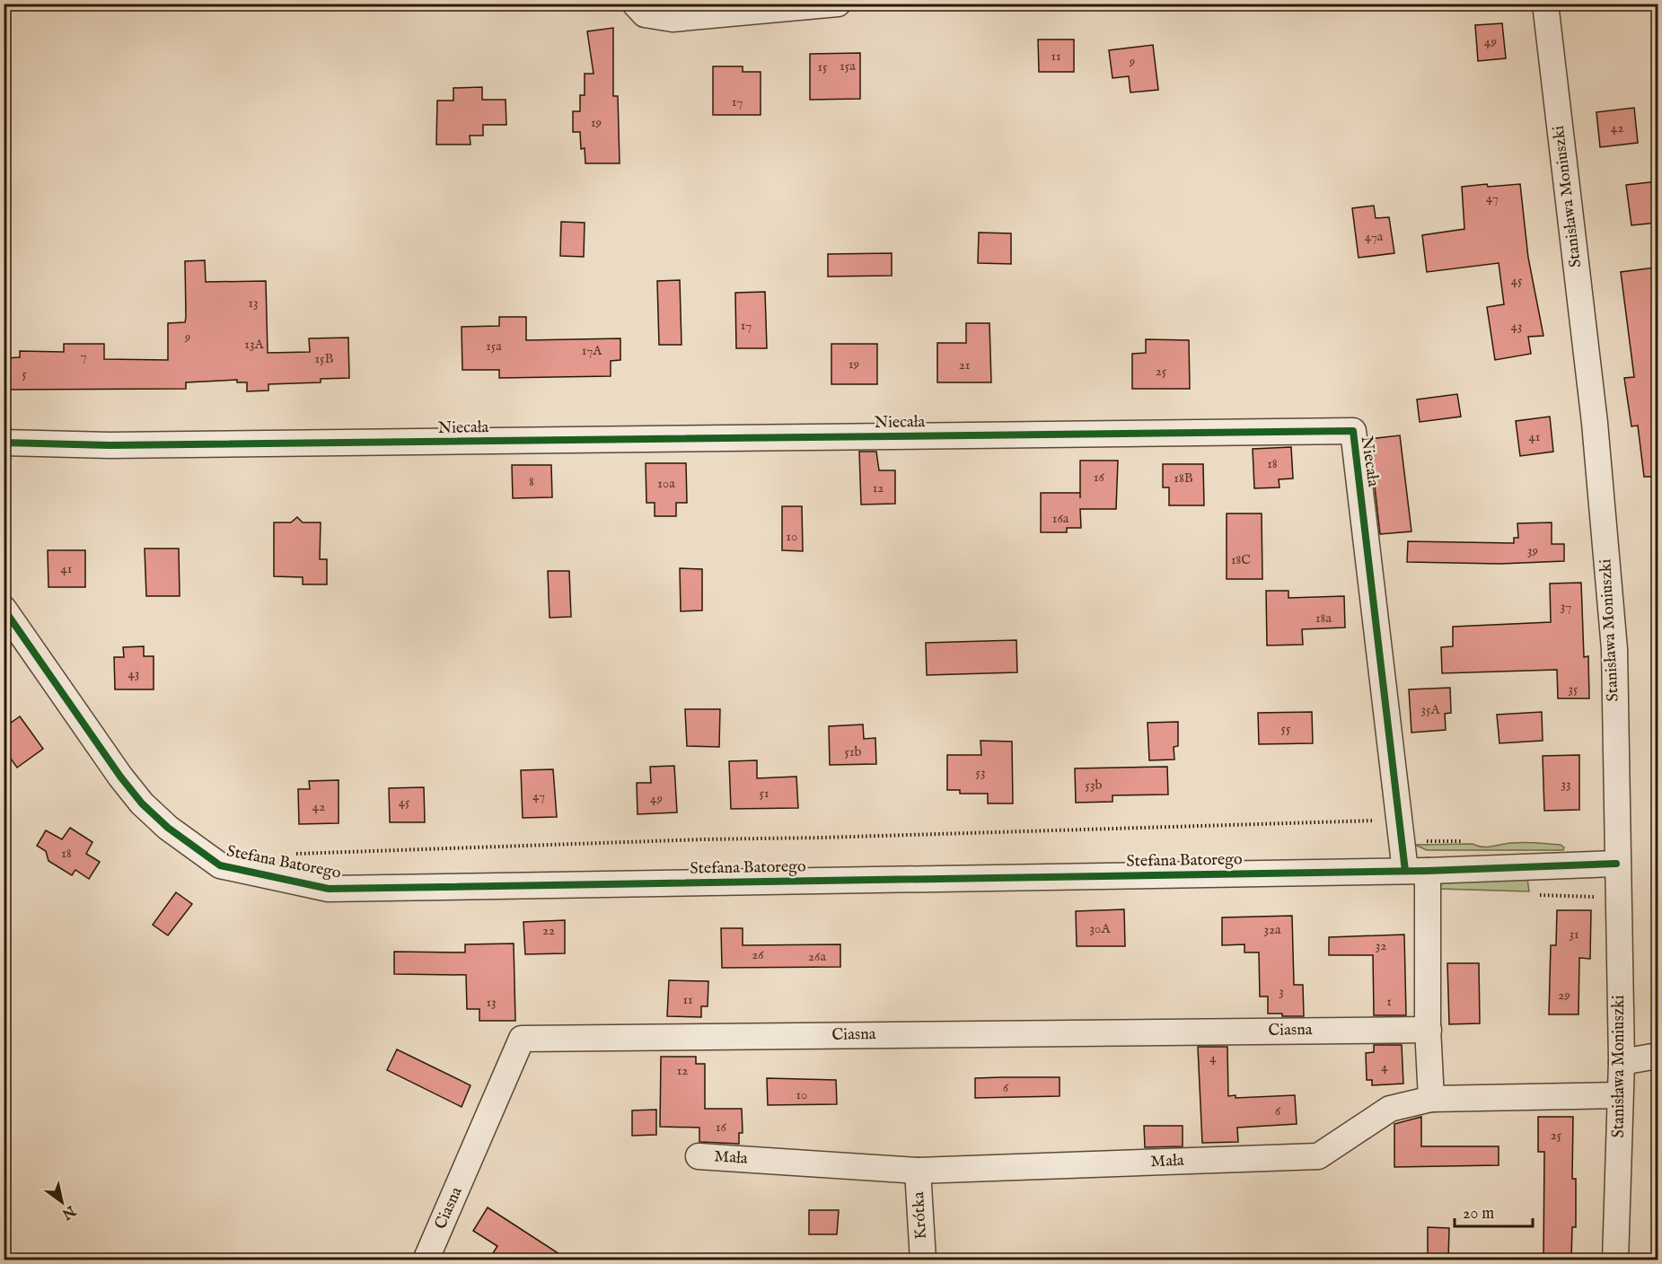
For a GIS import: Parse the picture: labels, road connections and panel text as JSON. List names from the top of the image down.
{
  "streets": {
    "street": [
      "Stanisława Moniuszki",
      "Niecała",
      "Stefana Batorego",
      "Ciasna",
      "Mała",
      "Krótka"
    ]
  },
  "crossings": [
    ["Stanisława Moniuszki", "Stefana Batorego"],
    ["Stanisława Moniuszki", "Mała"],
    ["Niecała", "Stefana Batorego"],
    ["Mała", "Krótka"]
  ],
  "house_numbers": [
    "49",
    "11",
    "9",
    "15a",
    "15",
    "17",
    "19",
    "42",
    "47",
    "47a",
    "45",
    "13",
    "17",
    "43",
    "9",
    "13A",
    "15a",
    "17A",
    "7",
    "15B",
    "19",
    "21",
    "25",
    "5",
    "41",
    "18",
    "16",
    "18B",
    "8",
    "10a",
    "12",
    "16a",
    "10",
    "39",
    "18C",
    "41",
    "37",
    "18a",
    "43",
    "35",
    "35A",
    "55",
    "51b",
    "53",
    "33",
    "53b",
    "51",
    "47",
    "49",
    "45",
    "42",
    "18",
    "30A",
    "32a",
    "22",
    "31",
    "32",
    "26",
    "26a",
    "3",
    "29",
    "11",
    "1",
    "13",
    "4",
    "4",
    "12",
    "6",
    "10",
    "6",
    "16",
    "25"
  ],
  "scale_bar": "20 m",
  "north": "bottom right"
}
